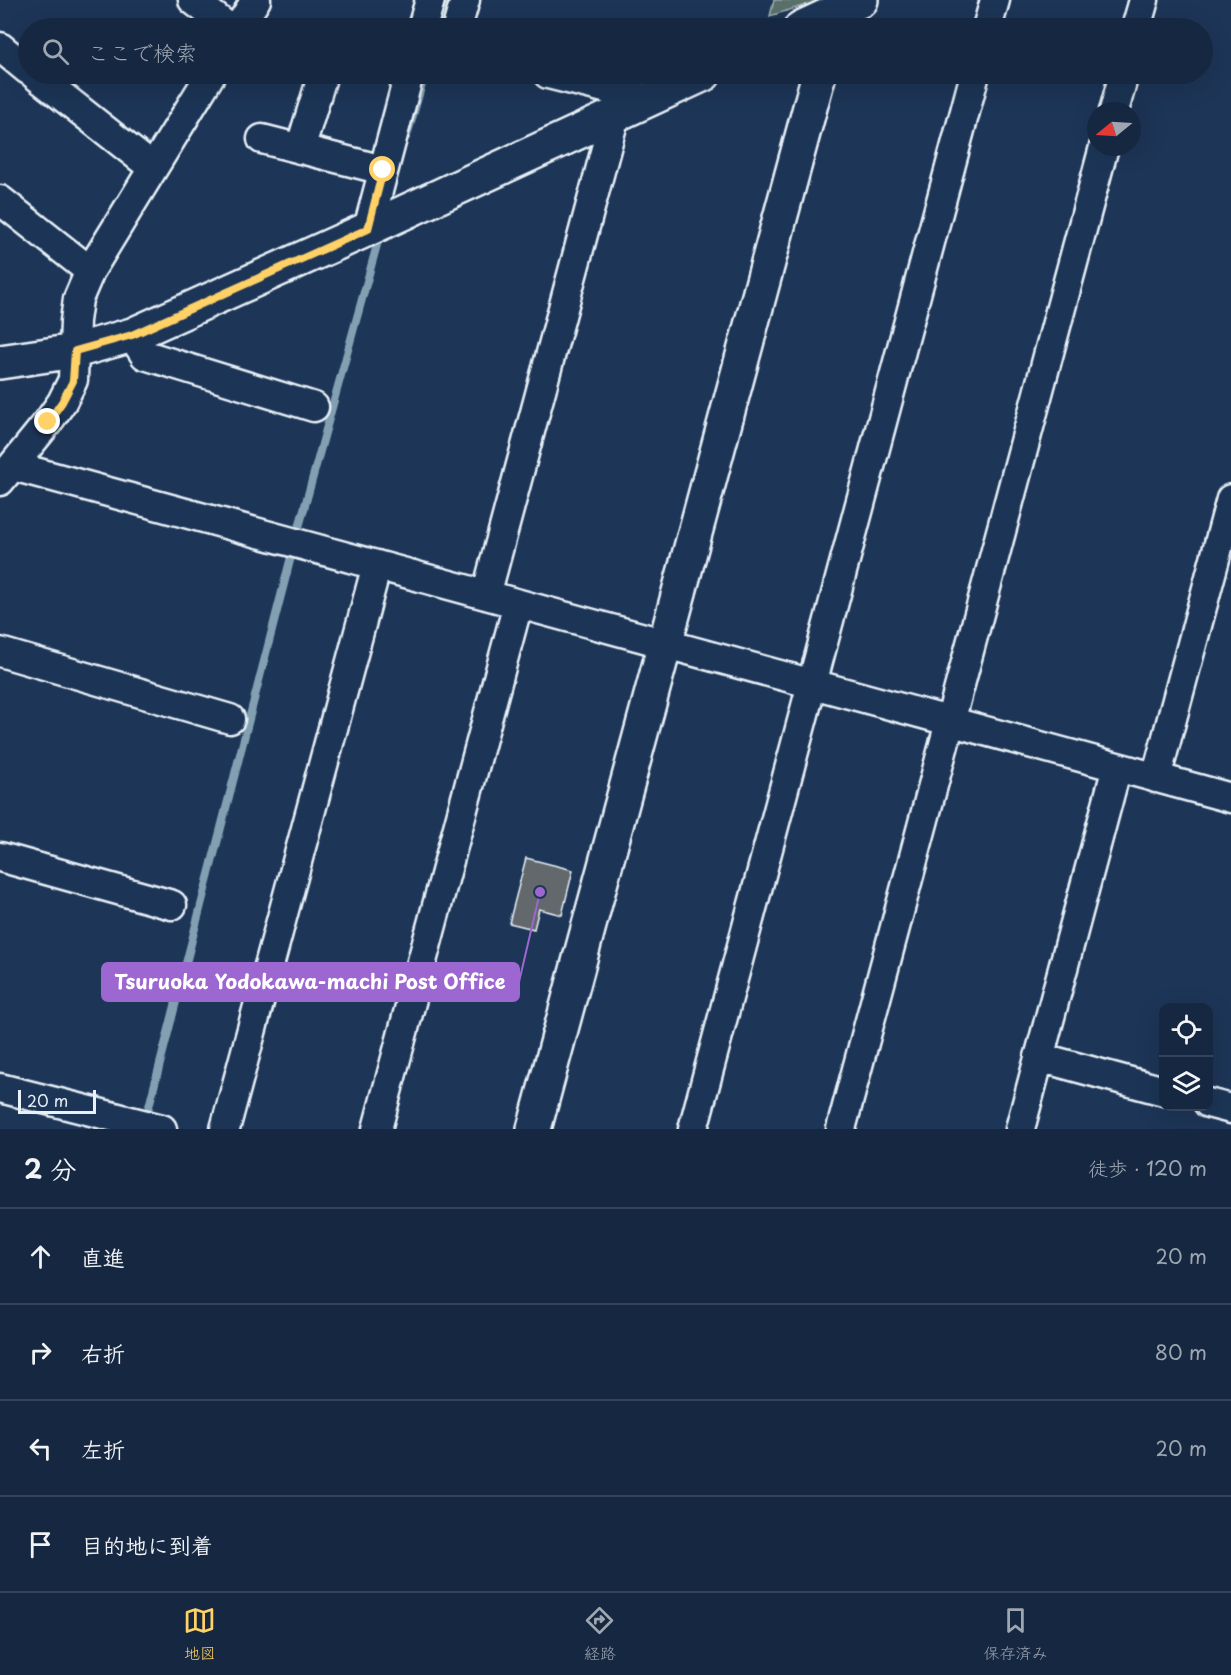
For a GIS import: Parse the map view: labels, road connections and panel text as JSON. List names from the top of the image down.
{
  "places": ["Tsuruoka Yodokawa-machi Post Office"],
  "scale_bar": "20 m",
  "north": "left",
  "page": {
    "search": "ここで検索",
    "scale": "20 m",
    "heading": ["2 分", "徒歩 · 120 m"],
    "list": [
      ["直進", "20 m"],
      ["右折", "80 m"],
      ["左折", "20 m"],
      "目的地に到着"
    ],
    "nav": ["地図", "経路", "保存済み"]
  }
}
